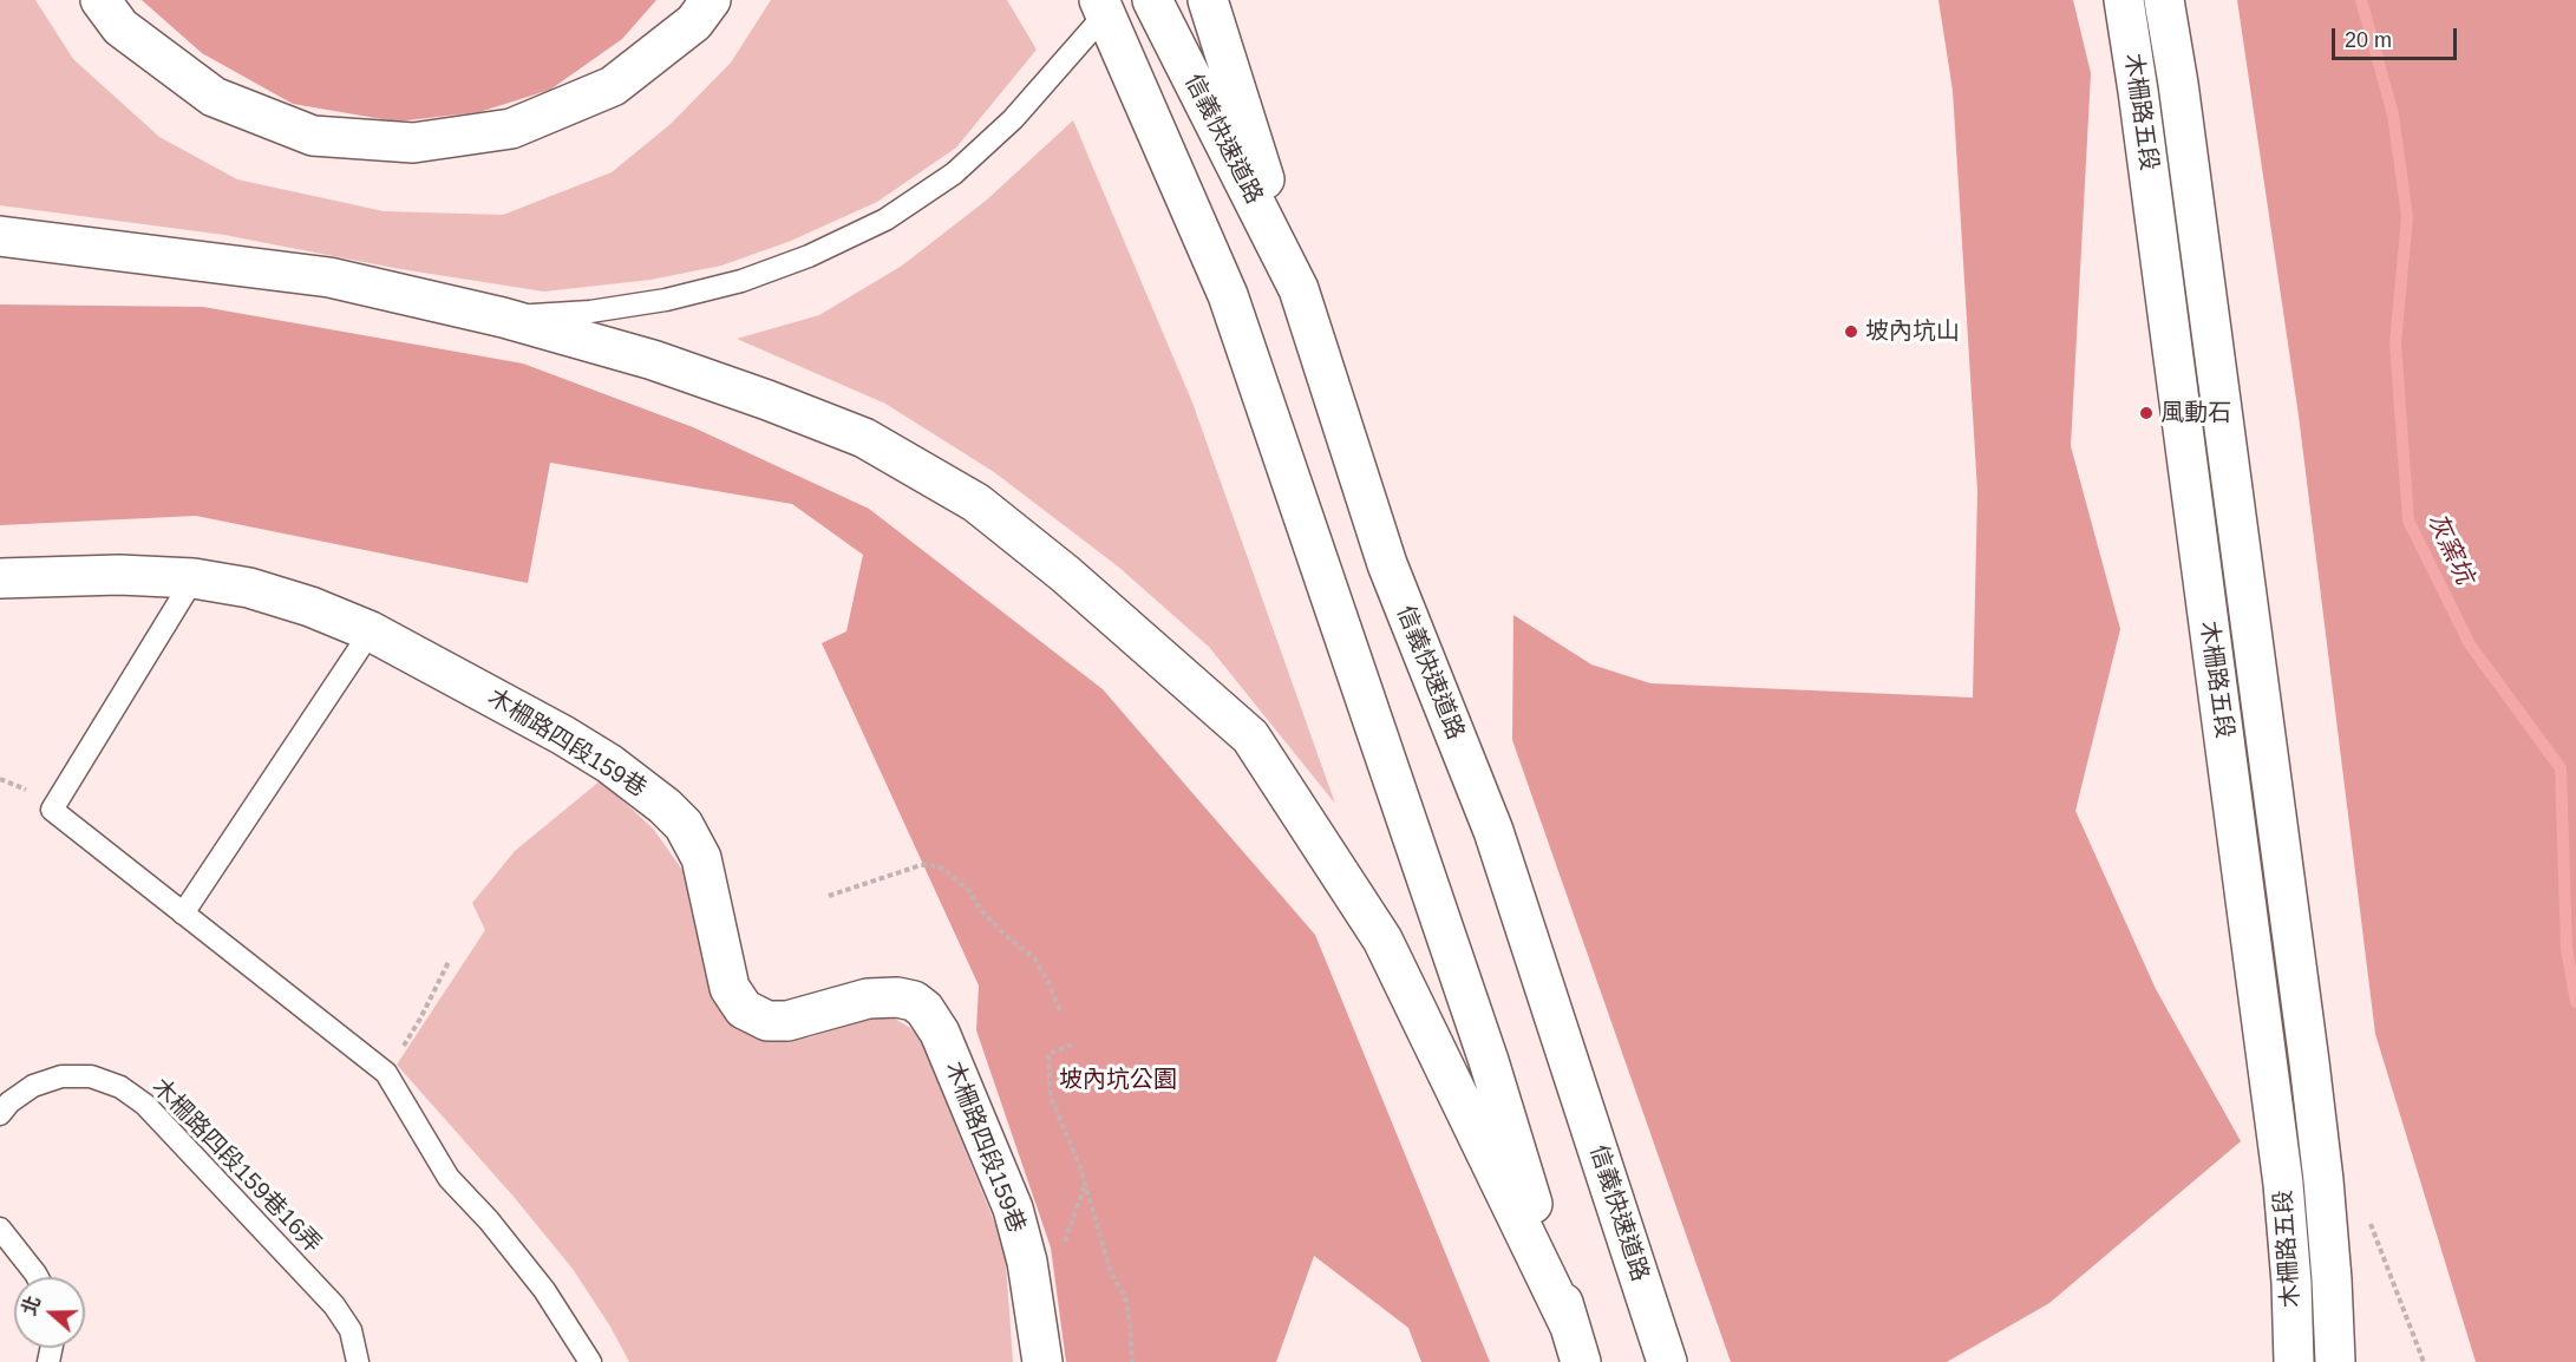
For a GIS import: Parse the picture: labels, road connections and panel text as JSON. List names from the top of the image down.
{
  "streets": {
    "main road": ["木柵路五段", "信義快速道路", "木柵路四段159巷"],
    "lane": ["木柵路四段159巷16弄"]
  },
  "water": ["灰窯坑"],
  "parks": ["坡內坑公園"],
  "places": ["坡內坑山", "風動石"],
  "scale_bar": "20 m",
  "north": "left"
}
